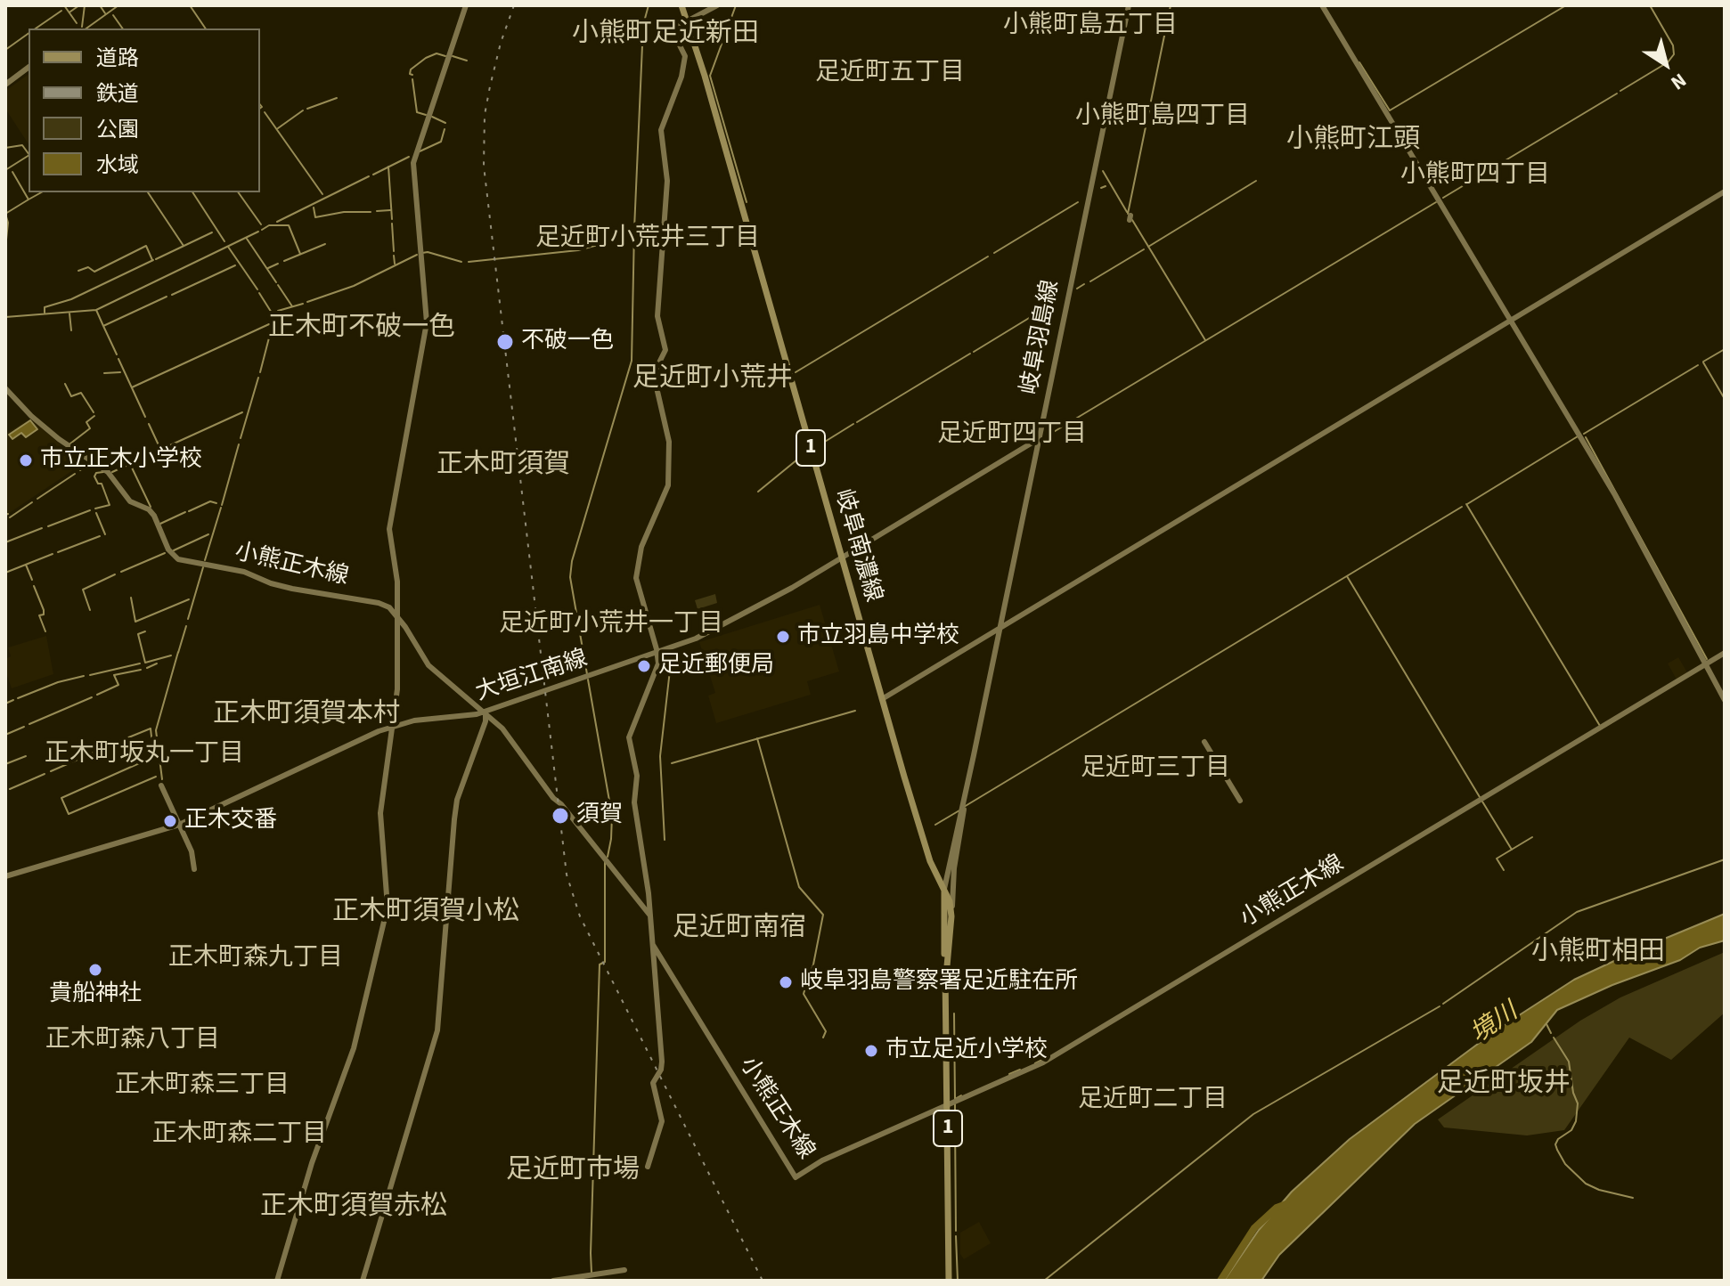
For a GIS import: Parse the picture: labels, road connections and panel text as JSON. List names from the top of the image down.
{
  "streets": {
    "main road": ["1", "岐阜南濃線"],
    "street": ["岐阜羽島線", "小熊正木線", "大垣江南線"]
  },
  "crossings": [
    ["岐阜羽島線", "岐阜南濃線"],
    ["岐阜羽島線", "大垣江南線"],
    ["岐阜南濃線", "小熊正木線"],
    ["岐阜南濃線", "大垣江南線"],
    ["小熊正木線", "大垣江南線"]
  ],
  "districts": [
    "小熊町島五丁目",
    "小熊町足近新田",
    "足近町五丁目",
    "小熊町島四丁目",
    "小熊町江頭",
    "小熊町四丁目",
    "足近町小荒井三丁目",
    "正木町不破一色",
    "足近町小荒井",
    "足近町四丁目",
    "正木町須賀",
    "足近町小荒井一丁目",
    "正木町須賀本村",
    "正木町坂丸一丁目",
    "足近町三丁目",
    "正木町須賀小松",
    "足近町南宿",
    "小熊町相田",
    "正木町森九丁目",
    "正木町森八丁目",
    "足近町坂井",
    "正木町森三丁目",
    "足近町二丁目",
    "正木町森二丁目",
    "足近町市場",
    "正木町須賀赤松"
  ],
  "water": ["境川"],
  "places": [
    "不破一色",
    "市立正木小学校",
    "市立羽島中学校",
    "足近郵便局",
    "須賀",
    "正木交番",
    "貴船神社",
    "岐阜羽島警察署足近駐在所",
    "市立足近小学校"
  ],
  "legend": [
    "道路",
    "鉄道",
    "公園",
    "水域"
  ],
  "north": "bottom right"
}
